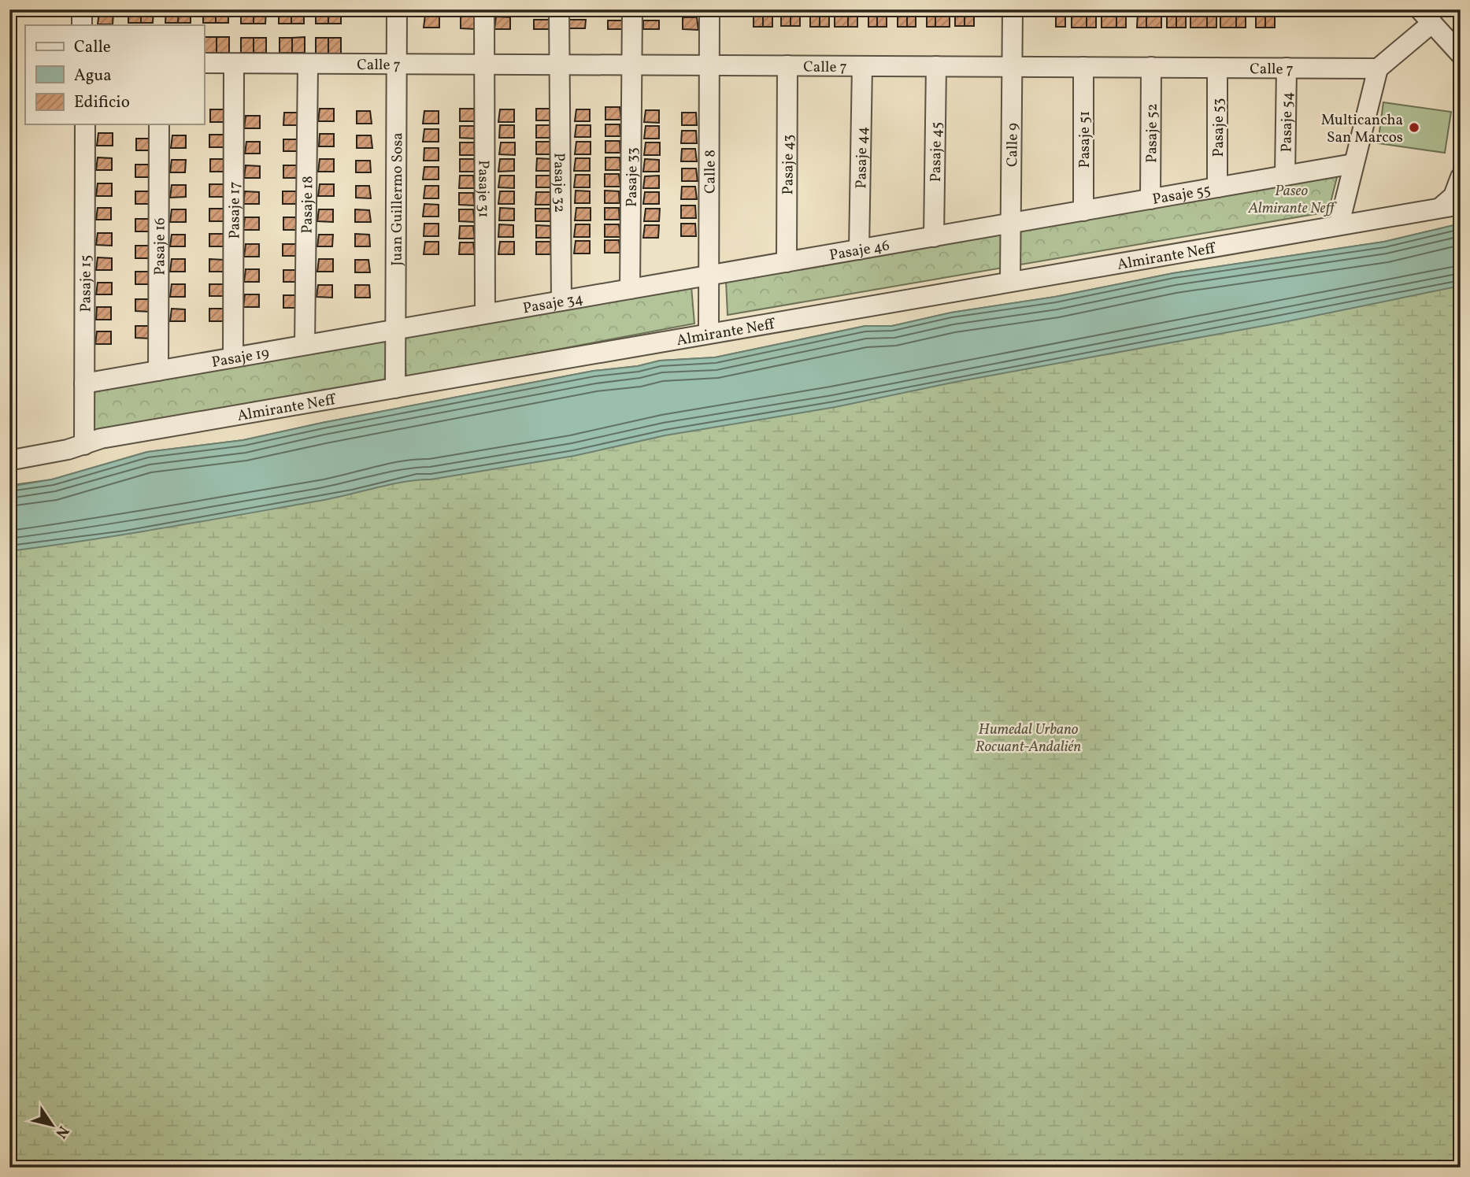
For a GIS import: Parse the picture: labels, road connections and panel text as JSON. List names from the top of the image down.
{
  "streets": {
    "street": [
      "Calle 7",
      "Pasaje 54",
      "Pasaje 53",
      "Pasaje 52",
      "Pasaje 51",
      "Calle 9",
      "Pasaje 45",
      "Pasaje 44",
      "Pasaje 43",
      "Calle 8",
      "Pasaje 33",
      "Pasaje 32",
      "Pasaje 31",
      "Pasaje 55",
      "Juan Guillermo Sosa",
      "Pasaje 18",
      "Pasaje 17",
      "Pasaje 16",
      "Pasaje 46",
      "Almirante Neff",
      "Pasaje 15",
      "Pasaje 34",
      "Pasaje 19"
    ]
  },
  "crossings": [
    ["Calle 7", "Pasaje 54"],
    ["Calle 7", "Pasaje 53"],
    ["Calle 7", "Pasaje 52"],
    ["Calle 7", "Pasaje 51"],
    ["Calle 7", "Calle 9"],
    ["Calle 7", "Pasaje 45"],
    ["Calle 7", "Pasaje 44"],
    ["Calle 7", "Pasaje 43"],
    ["Calle 7", "Calle 8"],
    ["Calle 7", "Pasaje 33"],
    ["Calle 7", "Pasaje 32"],
    ["Calle 7", "Pasaje 31"],
    ["Calle 7", "Juan Guillermo Sosa"],
    ["Calle 7", "Pasaje 18"],
    ["Calle 7", "Pasaje 17"],
    ["Pasaje 54", "Pasaje 55"],
    ["Pasaje 53", "Pasaje 55"],
    ["Pasaje 52", "Pasaje 55"],
    ["Pasaje 51", "Pasaje 55"],
    ["Calle 9", "Pasaje 55"],
    ["Calle 9", "Pasaje 46"],
    ["Calle 9", "Almirante Neff"],
    ["Pasaje 45", "Pasaje 46"],
    ["Pasaje 44", "Pasaje 46"],
    ["Pasaje 43", "Pasaje 46"],
    ["Calle 8", "Pasaje 46"],
    ["Calle 8", "Almirante Neff"],
    ["Calle 8", "Pasaje 34"],
    ["Pasaje 33", "Pasaje 34"],
    ["Pasaje 32", "Pasaje 34"],
    ["Pasaje 31", "Pasaje 34"],
    ["Pasaje 55", "Pasaje 46"],
    ["Juan Guillermo Sosa", "Almirante Neff"],
    ["Juan Guillermo Sosa", "Pasaje 34"],
    ["Juan Guillermo Sosa", "Pasaje 19"],
    ["Pasaje 18", "Pasaje 19"],
    ["Pasaje 17", "Pasaje 19"],
    ["Pasaje 16", "Pasaje 19"],
    ["Pasaje 46", "Pasaje 34"],
    ["Almirante Neff", "Pasaje 15"],
    ["Pasaje 15", "Pasaje 19"],
    ["Pasaje 34", "Pasaje 19"]
  ],
  "parks": ["Paseo Almirante Neff", "Humedal Urbano Rocuant-Andalién"],
  "places": ["Multicancha San Marcos"],
  "legend": ["Calle", "Agua", "Edificio"],
  "north": "bottom right"
}
